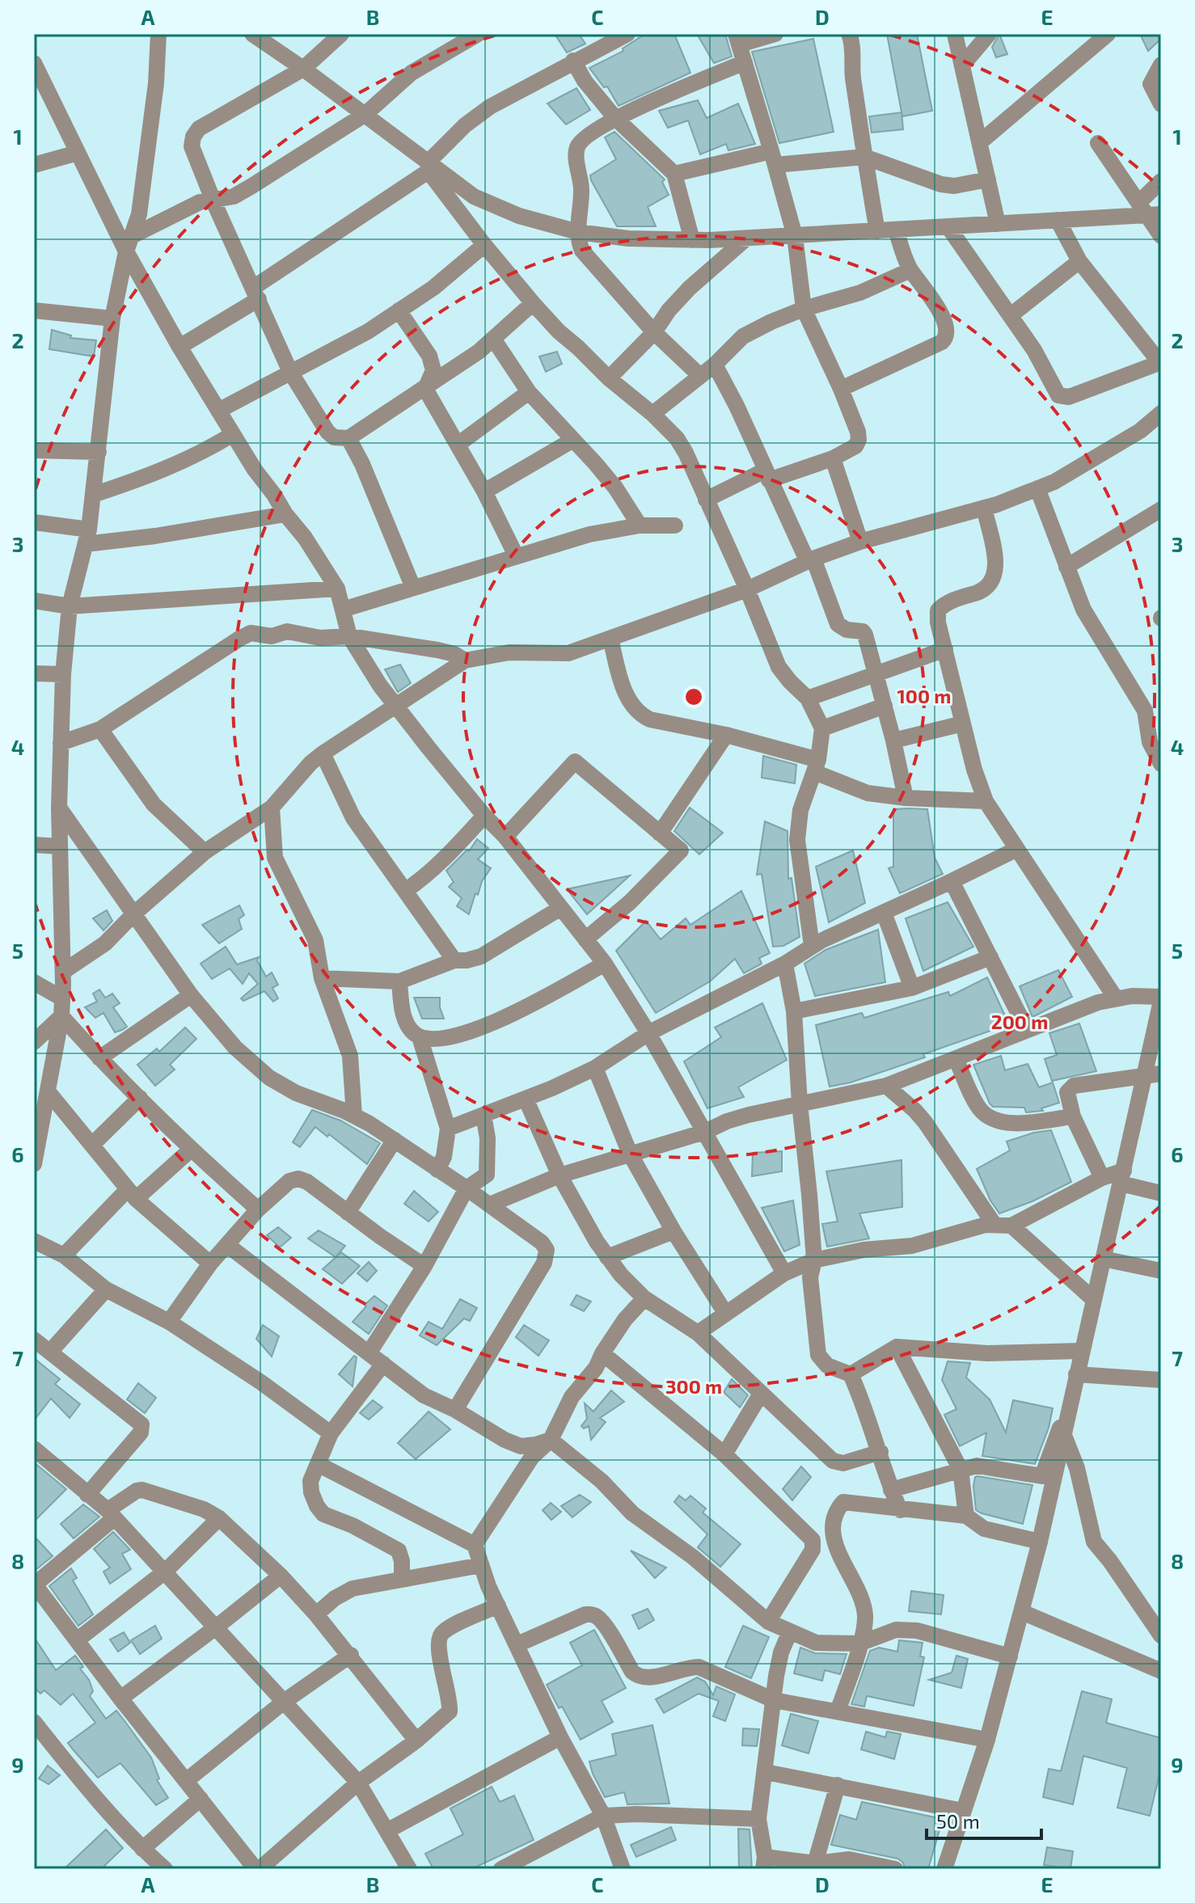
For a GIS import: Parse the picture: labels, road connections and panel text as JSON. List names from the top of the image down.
{
  "scale_bar": "50 m",
  "grid": {
    "columns": [
      "A",
      "B",
      "C",
      "D",
      "E"
    ],
    "rows": [
      "1",
      "2",
      "3",
      "4",
      "5",
      "6",
      "7",
      "8",
      "9"
    ]
  },
  "rings": ["100 m", "200 m", "300 m"]
}
